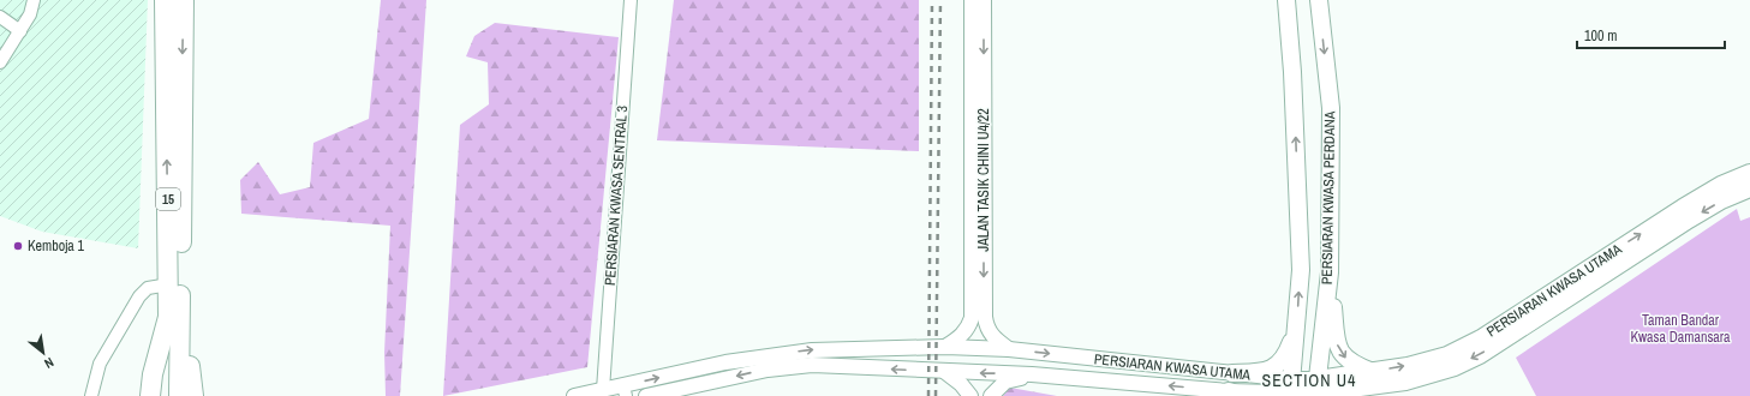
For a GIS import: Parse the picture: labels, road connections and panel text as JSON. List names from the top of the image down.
{
  "streets": {
    "highway": ["15"],
    "main road": ["PERSIARAN KWASA PERDANA", "PERSIARAN KWASA UTAMA"],
    "street": ["JALAN TASIK CHINI U4/22", "PERSIARAN KWASA SENTRAL 3"]
  },
  "crossings": [
    ["JALAN TASIK CHINI U4/22", "PERSIARAN KWASA UTAMA"],
    ["PERSIARAN KWASA SENTRAL 3", "PERSIARAN KWASA UTAMA"],
    ["PERSIARAN KWASA PERDANA", "PERSIARAN KWASA UTAMA"]
  ],
  "districts": ["SECTION U4"],
  "parks": ["Taman Bandar Kwasa Damansara"],
  "places": ["Kemboja 1"],
  "scale_bar": "100 m",
  "north": "bottom right"
}
